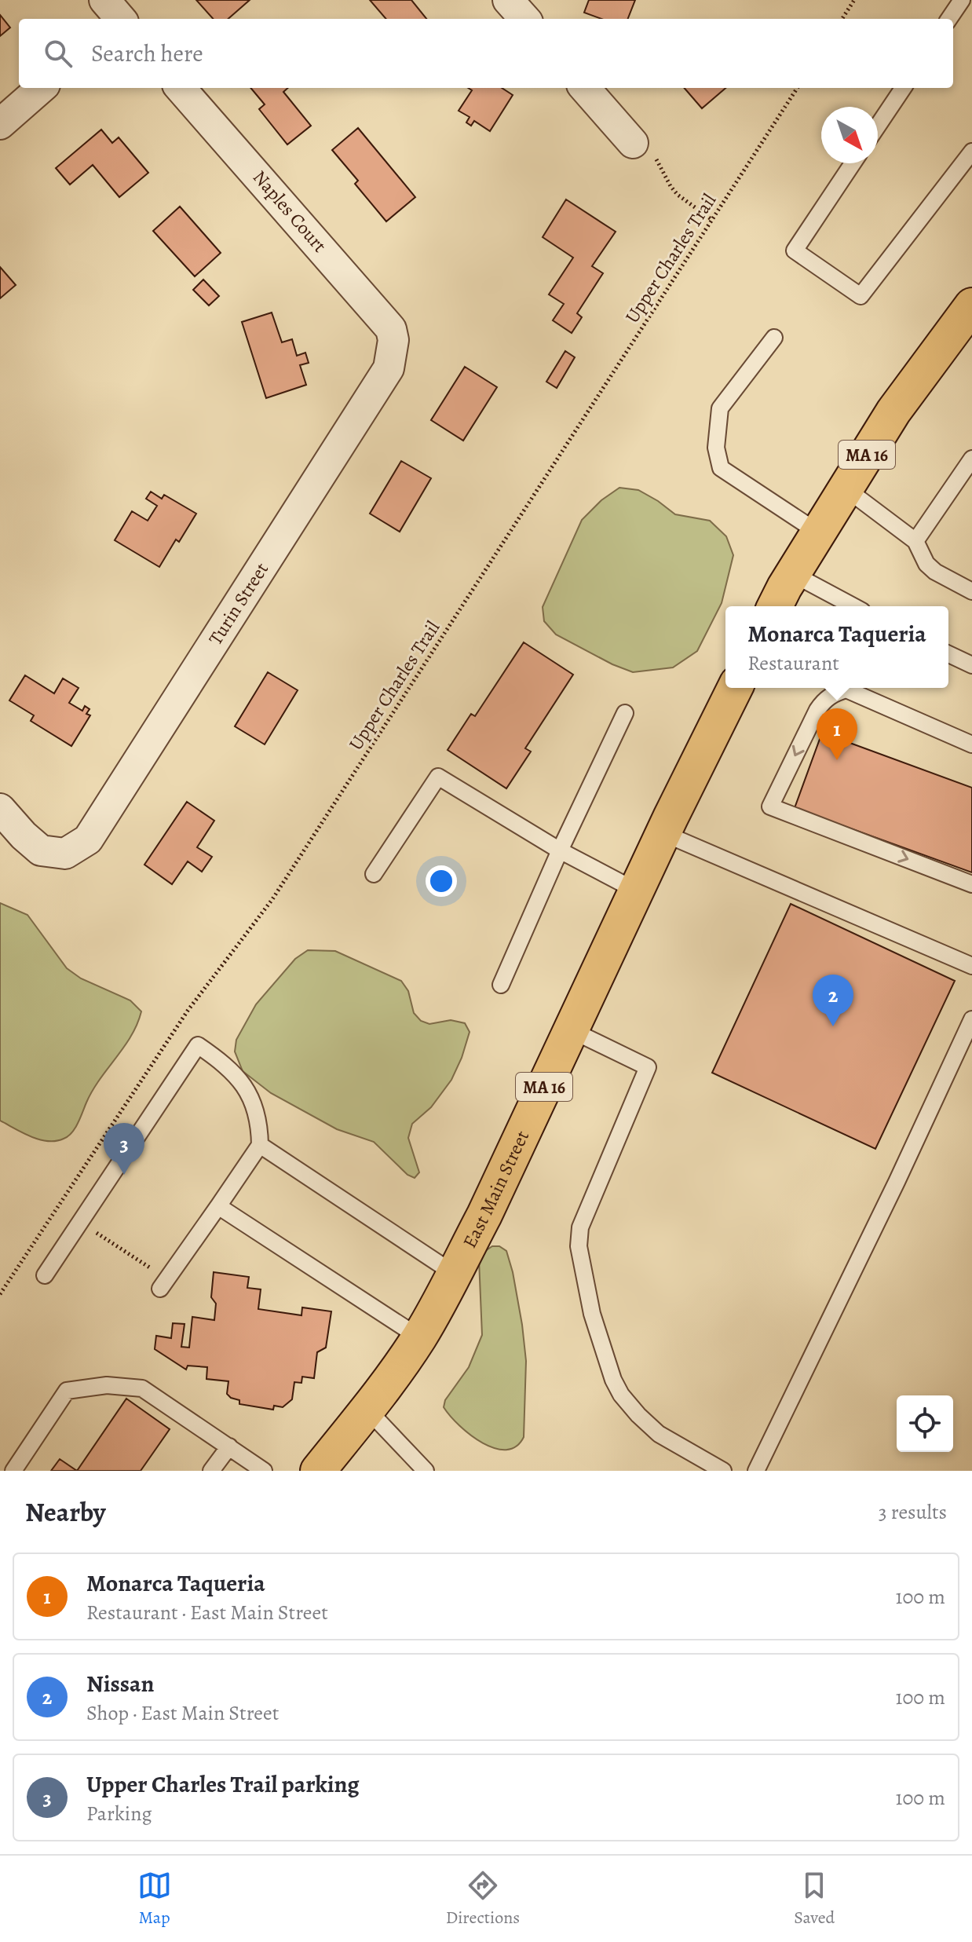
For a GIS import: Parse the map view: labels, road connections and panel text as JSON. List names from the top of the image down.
{
  "streets": {
    "main road": ["MA 16", "East Main Street"],
    "street": ["Naples Court", "Turin Street"],
    "path": ["Upper Charles Trail"]
  },
  "crossings": [
    ["Naples Court", "Turin Street"]
  ],
  "north": "bottom right",
  "page": {
    "search": "Search here",
    "popup": ["Monarca Taqueria", "Restaurant"],
    "pins": ["1", "2", "3"],
    "heading": ["Nearby", "3 results"],
    "list": [
      {
        "mark": "1",
        "name": "Monarca Taqueria",
        "note": "Restaurant · East Main Street",
        "value": "100 m"
      },
      {
        "mark": "2",
        "name": "Nissan",
        "note": "Shop · East Main Street",
        "value": "100 m"
      },
      {
        "mark": "3",
        "name": "Upper Charles Trail parking",
        "note": "Parking",
        "value": "100 m"
      }
    ],
    "nav": ["Map", "Directions", "Saved"]
  }
}
